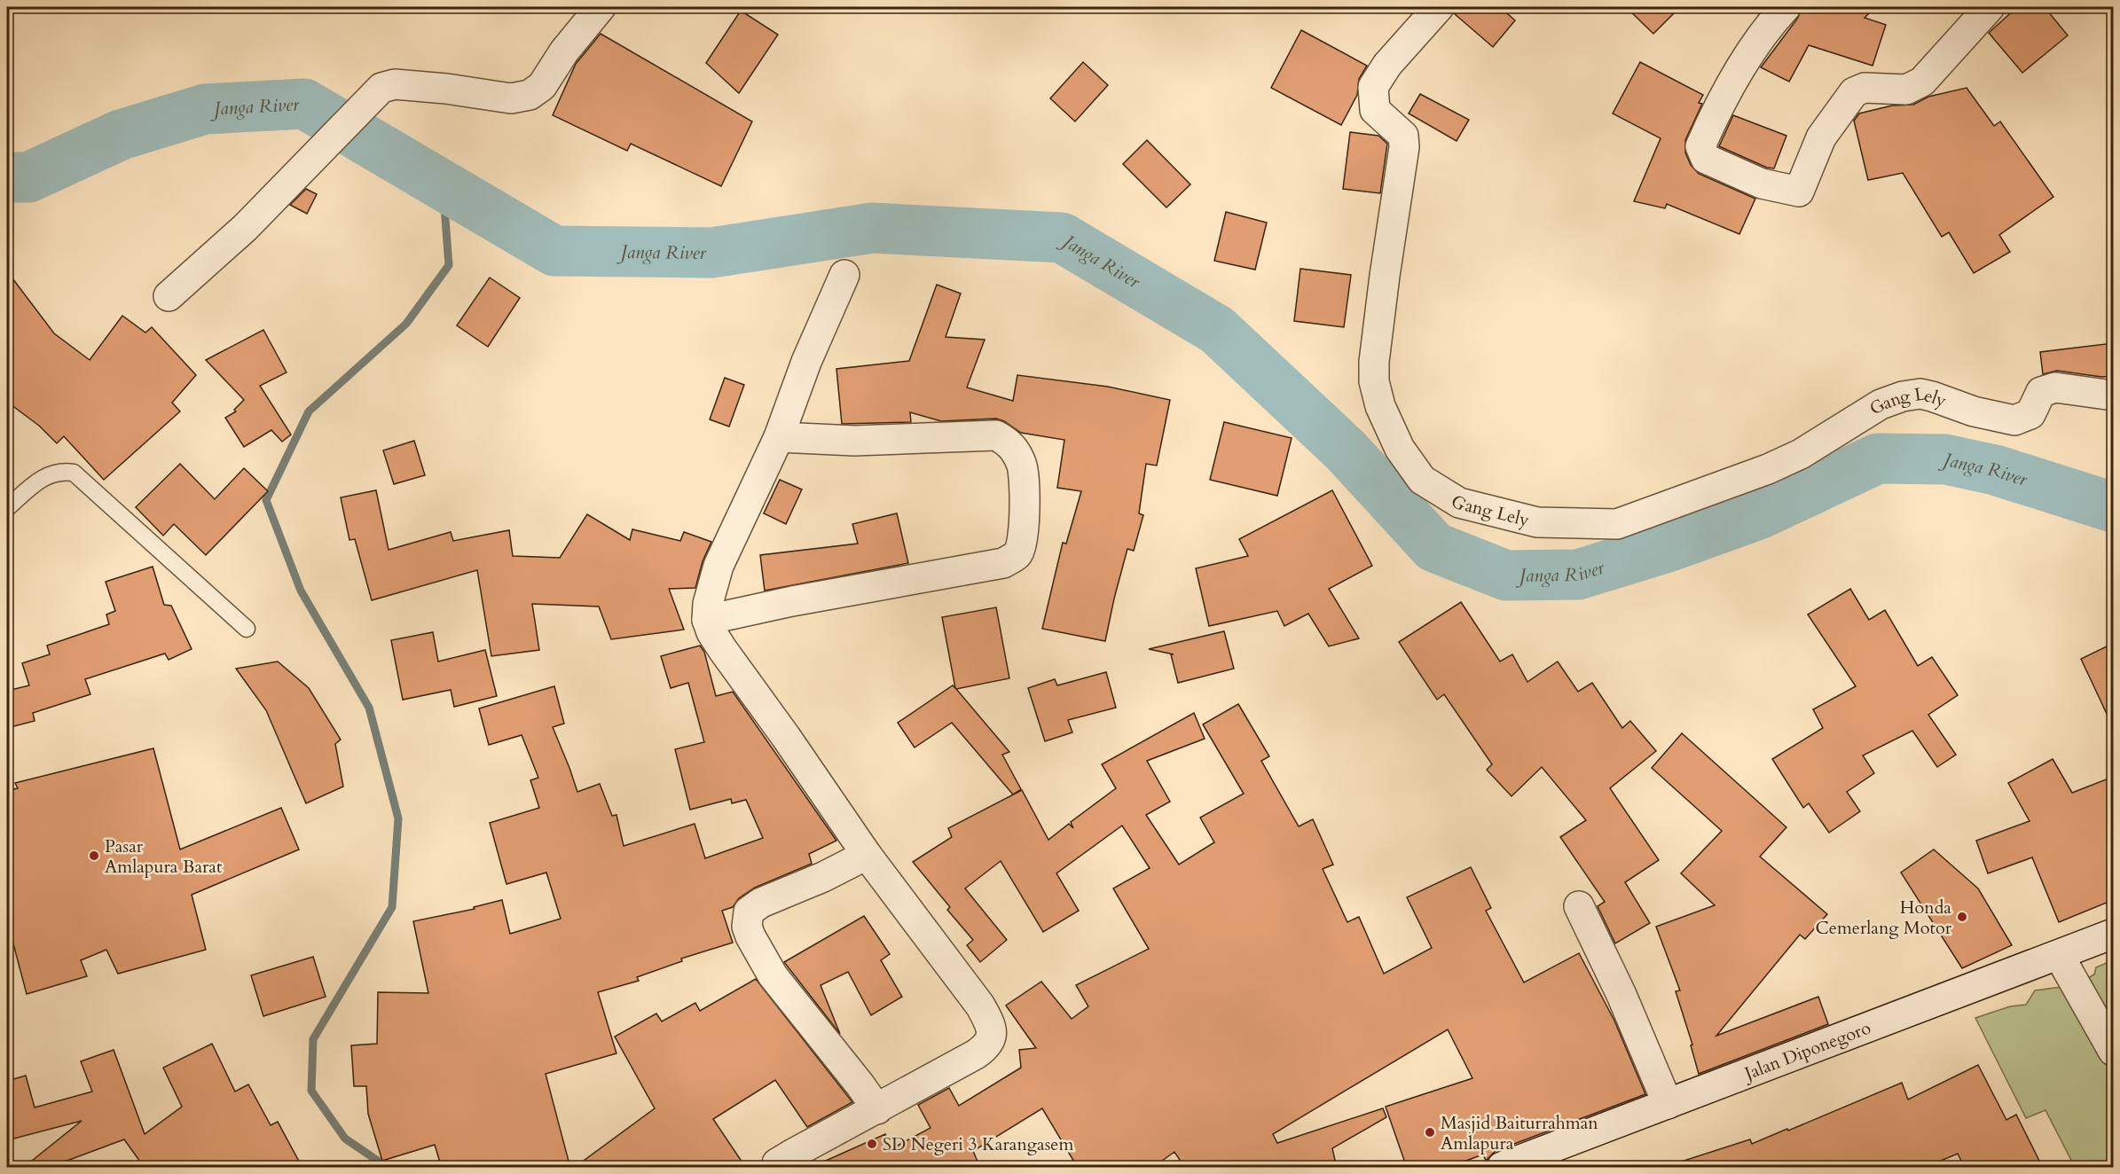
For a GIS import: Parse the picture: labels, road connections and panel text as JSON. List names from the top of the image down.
{
  "streets": {
    "street": ["Gang Lely", "Jalan Diponegoro"]
  },
  "water": ["Janga River"],
  "places": [
    "Pasar Amlapura Barat",
    "Honda Cemerlang Motor",
    "Masjid Baiturrahman Amlapura",
    "SD Negeri 3 Karangasem"
  ]
}
